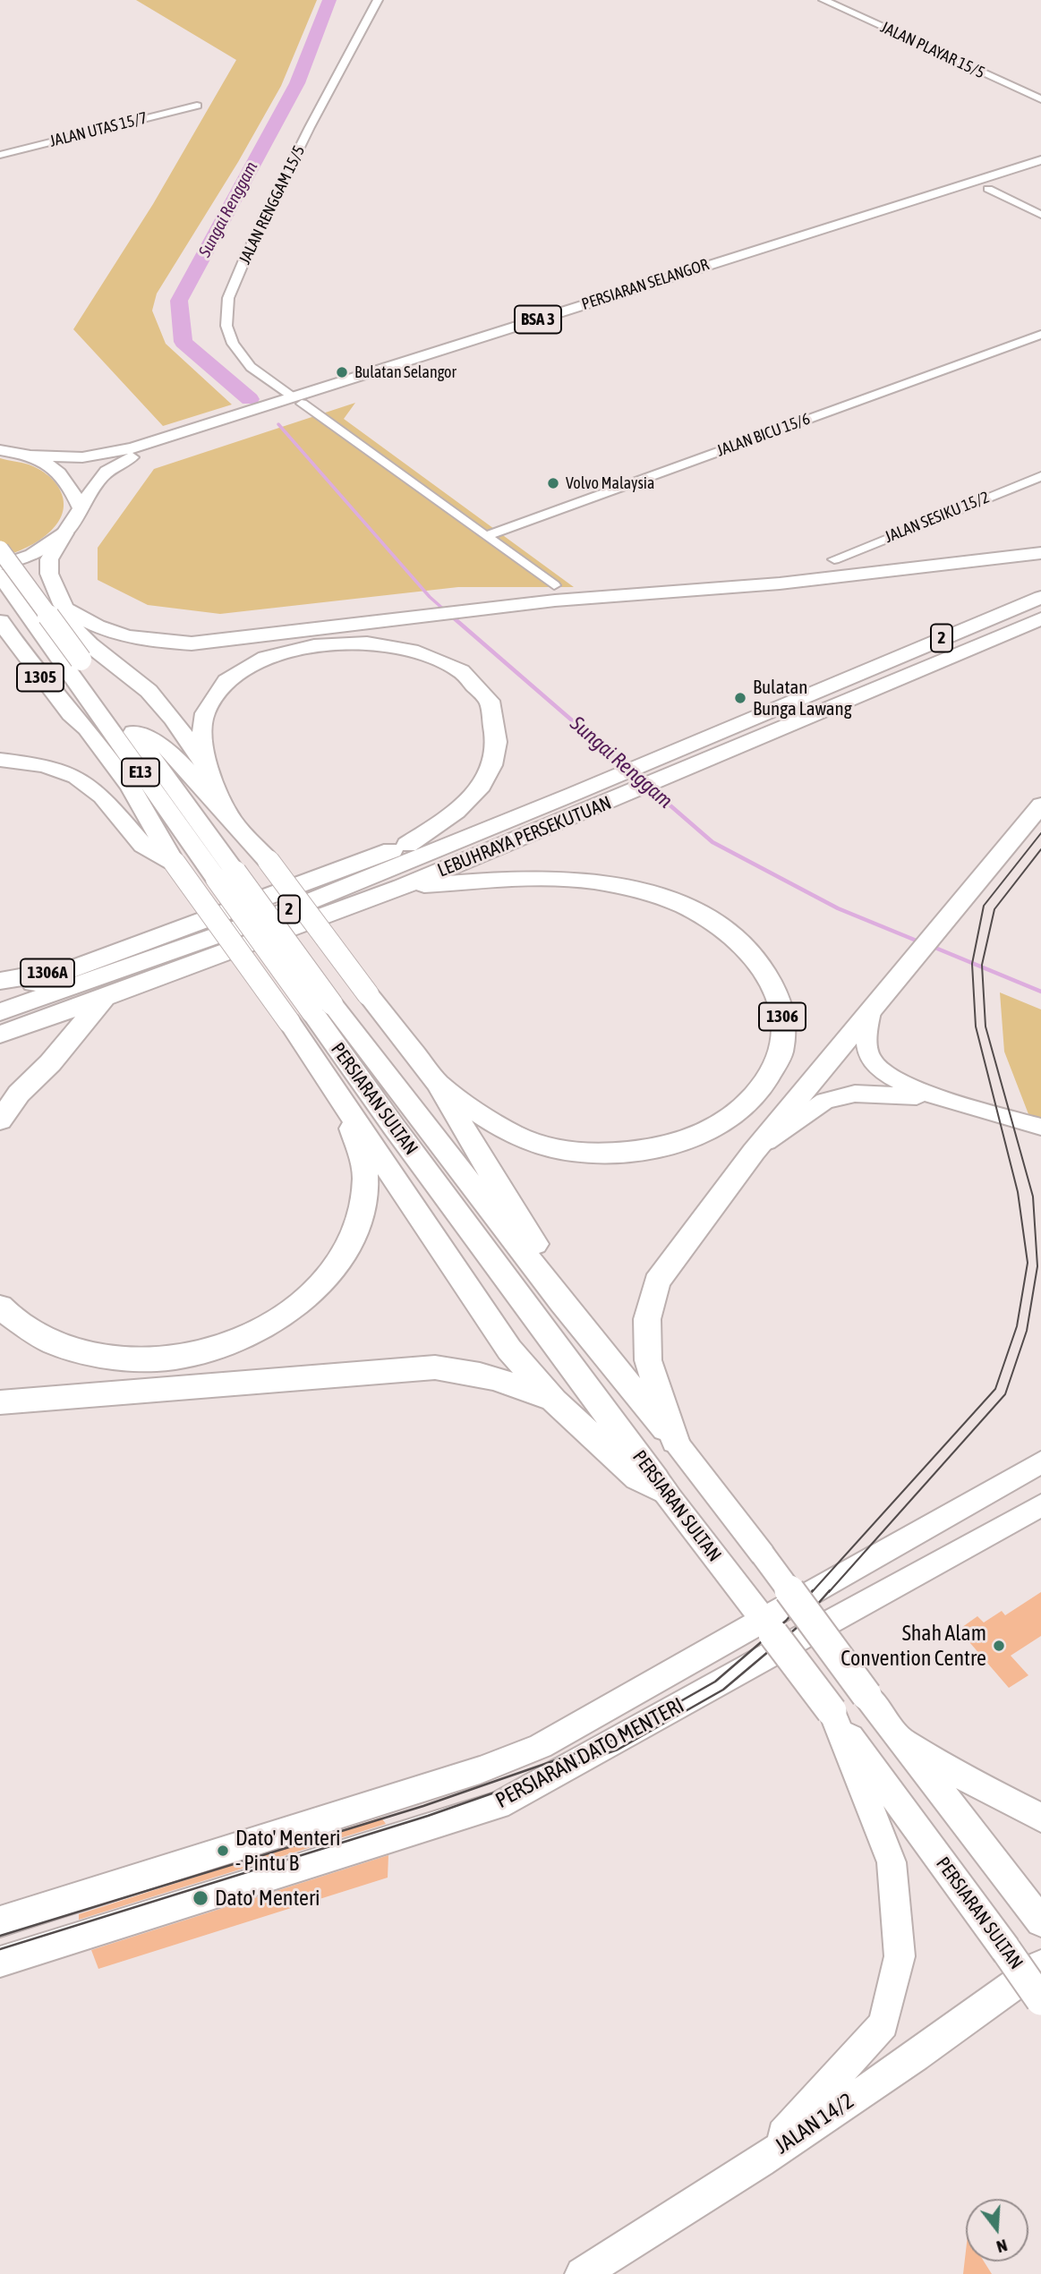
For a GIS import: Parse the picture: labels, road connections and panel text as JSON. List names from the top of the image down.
{
  "streets": {
    "highway": [
      "2",
      "1305",
      "E13",
      "LEBUHRAYA PERSEKUTUAN",
      "1306A",
      "1306",
      "PERSIARAN SULTAN"
    ],
    "main road": [
      "PERSIARAN SELANGOR",
      "BSA 3",
      "PERSIARAN DATO MENTERI",
      "JALAN 14/2"
    ],
    "street": [
      "JALAN PLAYAR 15/5",
      "JALAN UTAS 15/7",
      "JALAN RENGGAM 15/5",
      "JALAN BICU 15/6",
      "JALAN SESIKU 15/2"
    ]
  },
  "crossings": [
    ["JALAN RENGGAM 15/5", "PERSIARAN SELANGOR"],
    ["E13", "PERSIARAN SULTAN"],
    ["LEBUHRAYA PERSEKUTUAN", "1306"]
  ],
  "water": ["Sungai Renggam"],
  "places": [
    "Bulatan Selangor",
    "Volvo Malaysia",
    "Bulatan Bunga Lawang",
    "Shah Alam Convention Centre",
    "Dato' Menteri - Pintu B",
    "Dato' Menteri"
  ],
  "north": "bottom"
}
